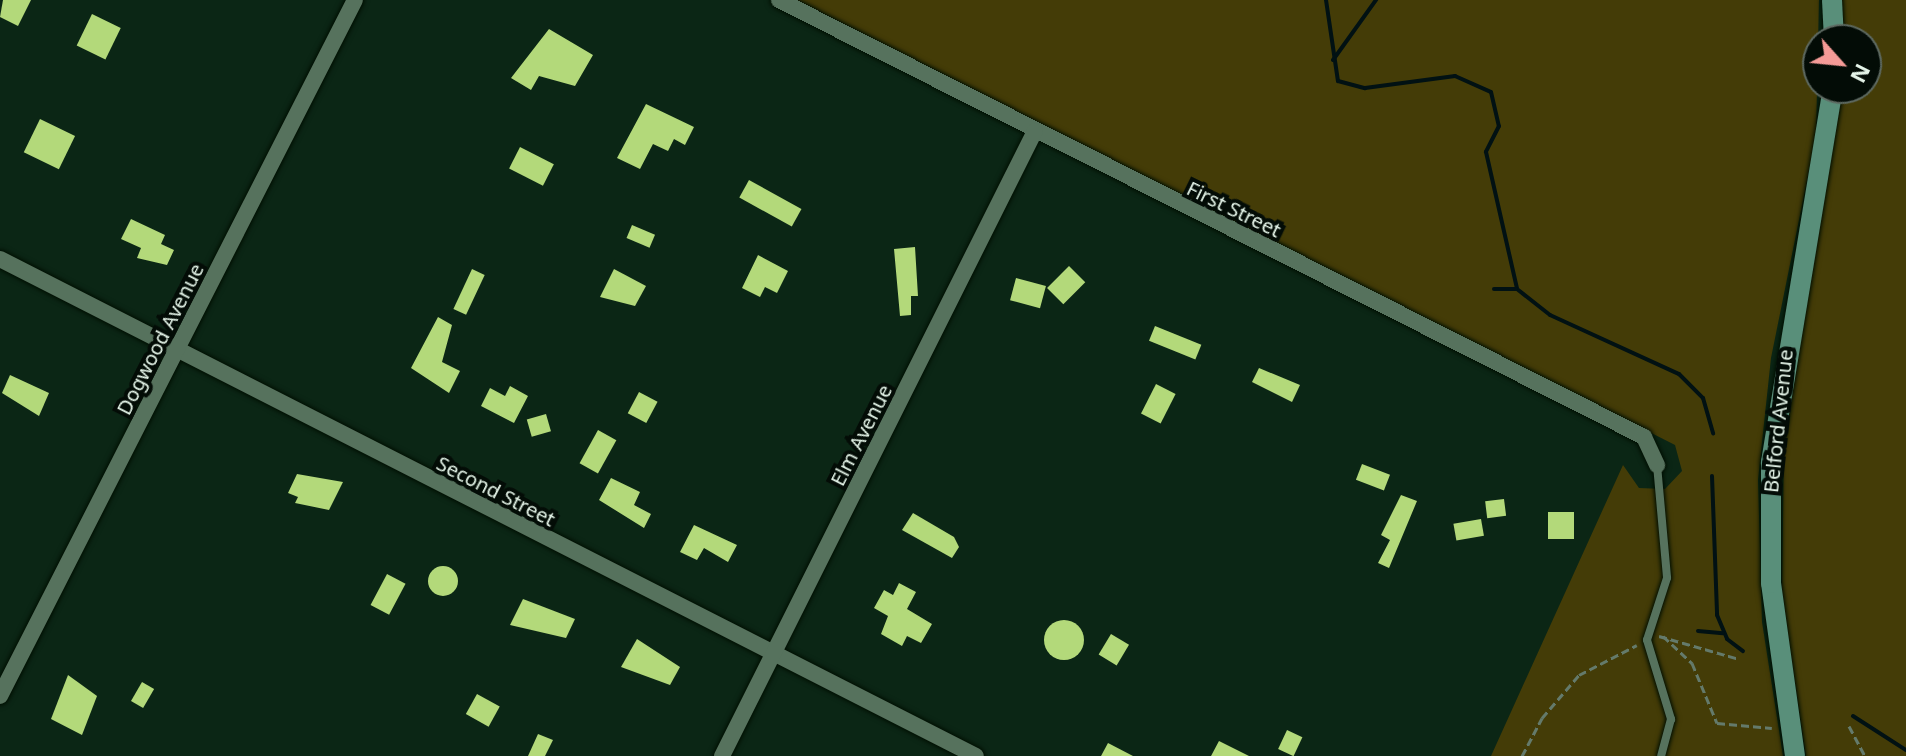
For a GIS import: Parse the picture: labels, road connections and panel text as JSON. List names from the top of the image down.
{
  "streets": {
    "main road": ["Belford Avenue"],
    "street": [
      "First Street",
      "Dogwood Avenue",
      "Elm Avenue",
      "Second Street"
    ]
  },
  "crossings": [
    ["First Street", "Elm Avenue"],
    ["Dogwood Avenue", "Second Street"],
    ["Elm Avenue", "Second Street"]
  ],
  "north": "bottom right"
}
